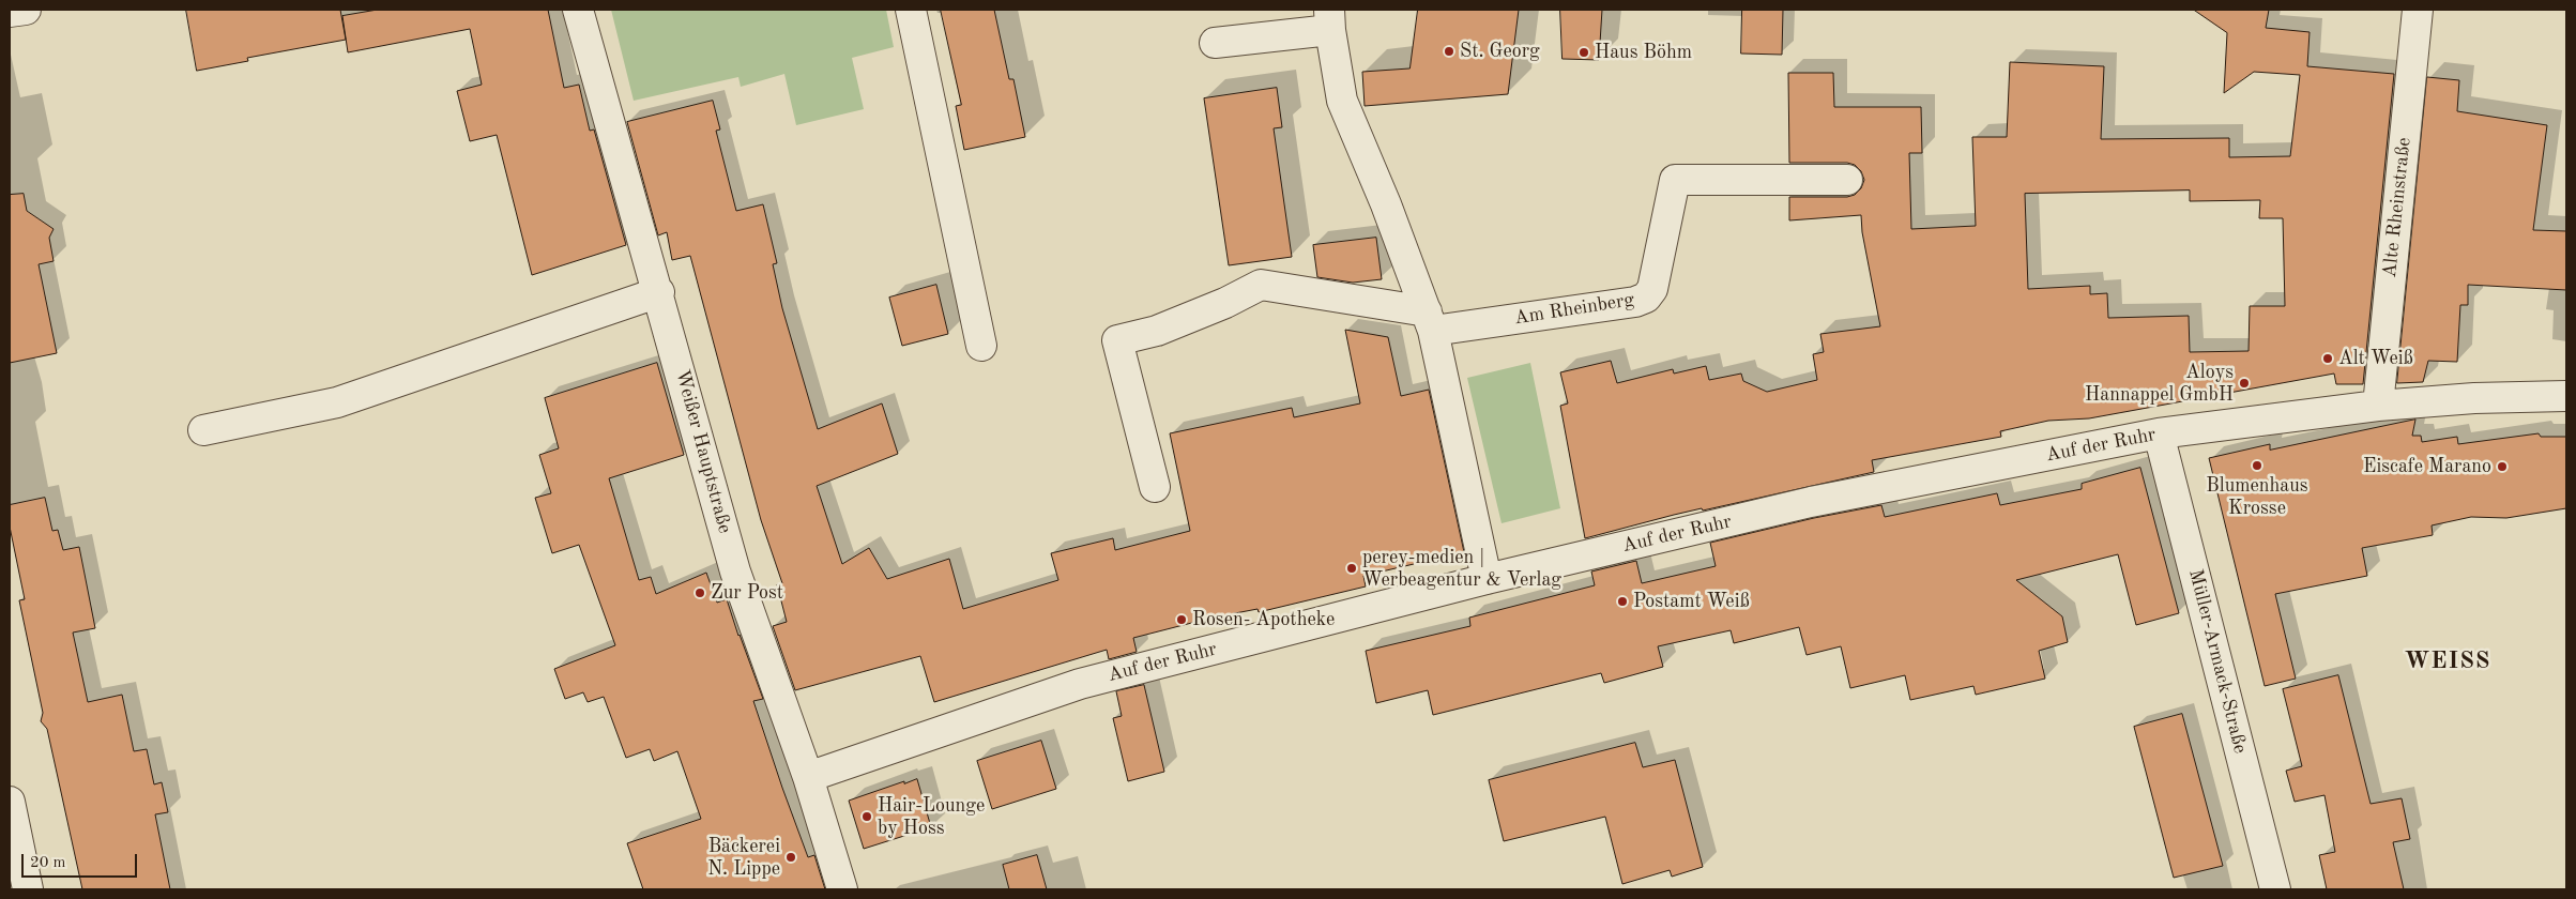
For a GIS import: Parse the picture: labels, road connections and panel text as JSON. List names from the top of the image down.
{
  "streets": {
    "street": [
      "Alte Rheinstraße",
      "Am Rheinberg",
      "Auf der Ruhr",
      "Weißer Hauptstraße",
      "Müller-Armack-Straße"
    ]
  },
  "crossings": [
    ["Alte Rheinstraße", "Auf der Ruhr"],
    ["Auf der Ruhr", "Weißer Hauptstraße"],
    ["Auf der Ruhr", "Müller-Armack-Straße"]
  ],
  "districts": ["WEISS"],
  "places": [
    "St. Georg",
    "Haus Böhm",
    "Alt Weiß",
    "Aloys Hannappel GmbH",
    "Blumenhaus Krosse",
    "Eiscafe Marano",
    "perey-medien | Werbeagentur & Verlag",
    "Zur Post",
    "Postamt Weiß",
    "Rosen- Apotheke",
    "Hair-Lounge by Hoss",
    "Bäckerei N. Lippe"
  ],
  "scale_bar": "20 m"
}
